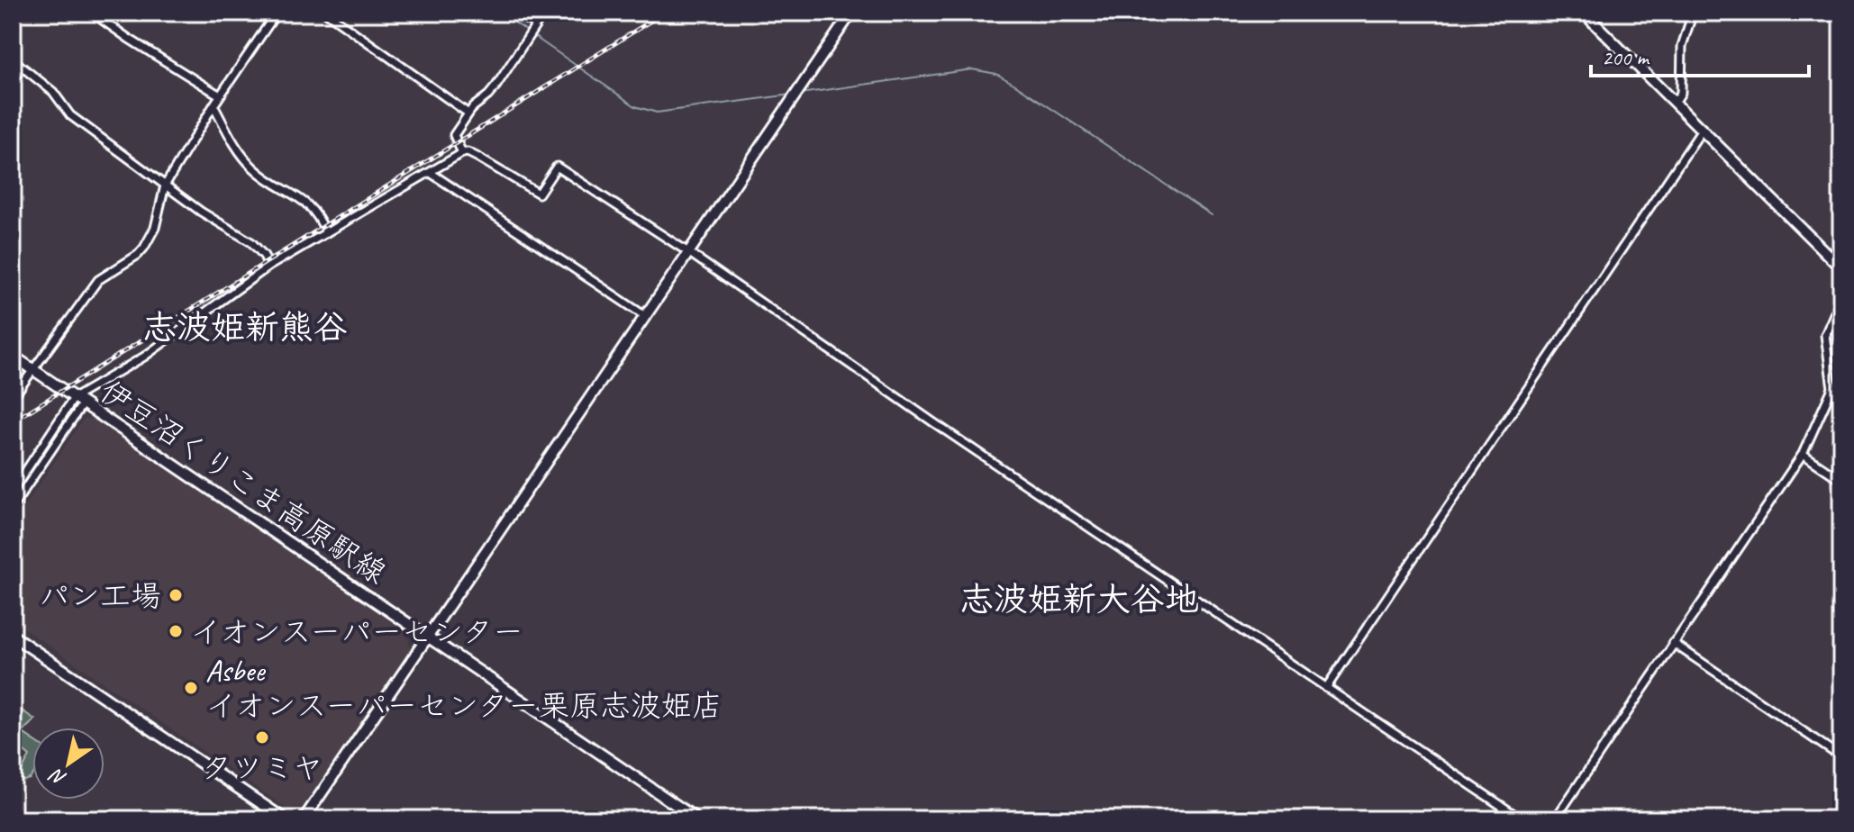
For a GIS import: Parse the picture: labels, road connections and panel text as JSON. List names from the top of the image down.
{
  "streets": {
    "street": ["伊豆沼くりこま高原駅線"]
  },
  "districts": ["志波姫新熊谷", "志波姫新大谷地"],
  "places": [
    "パン工場",
    "イオンスーパーセンター",
    "Asbee イオンスーパーセンター栗原志波姫店",
    "タツミヤ"
  ],
  "scale_bar": "200 m",
  "north": "bottom left"
}
